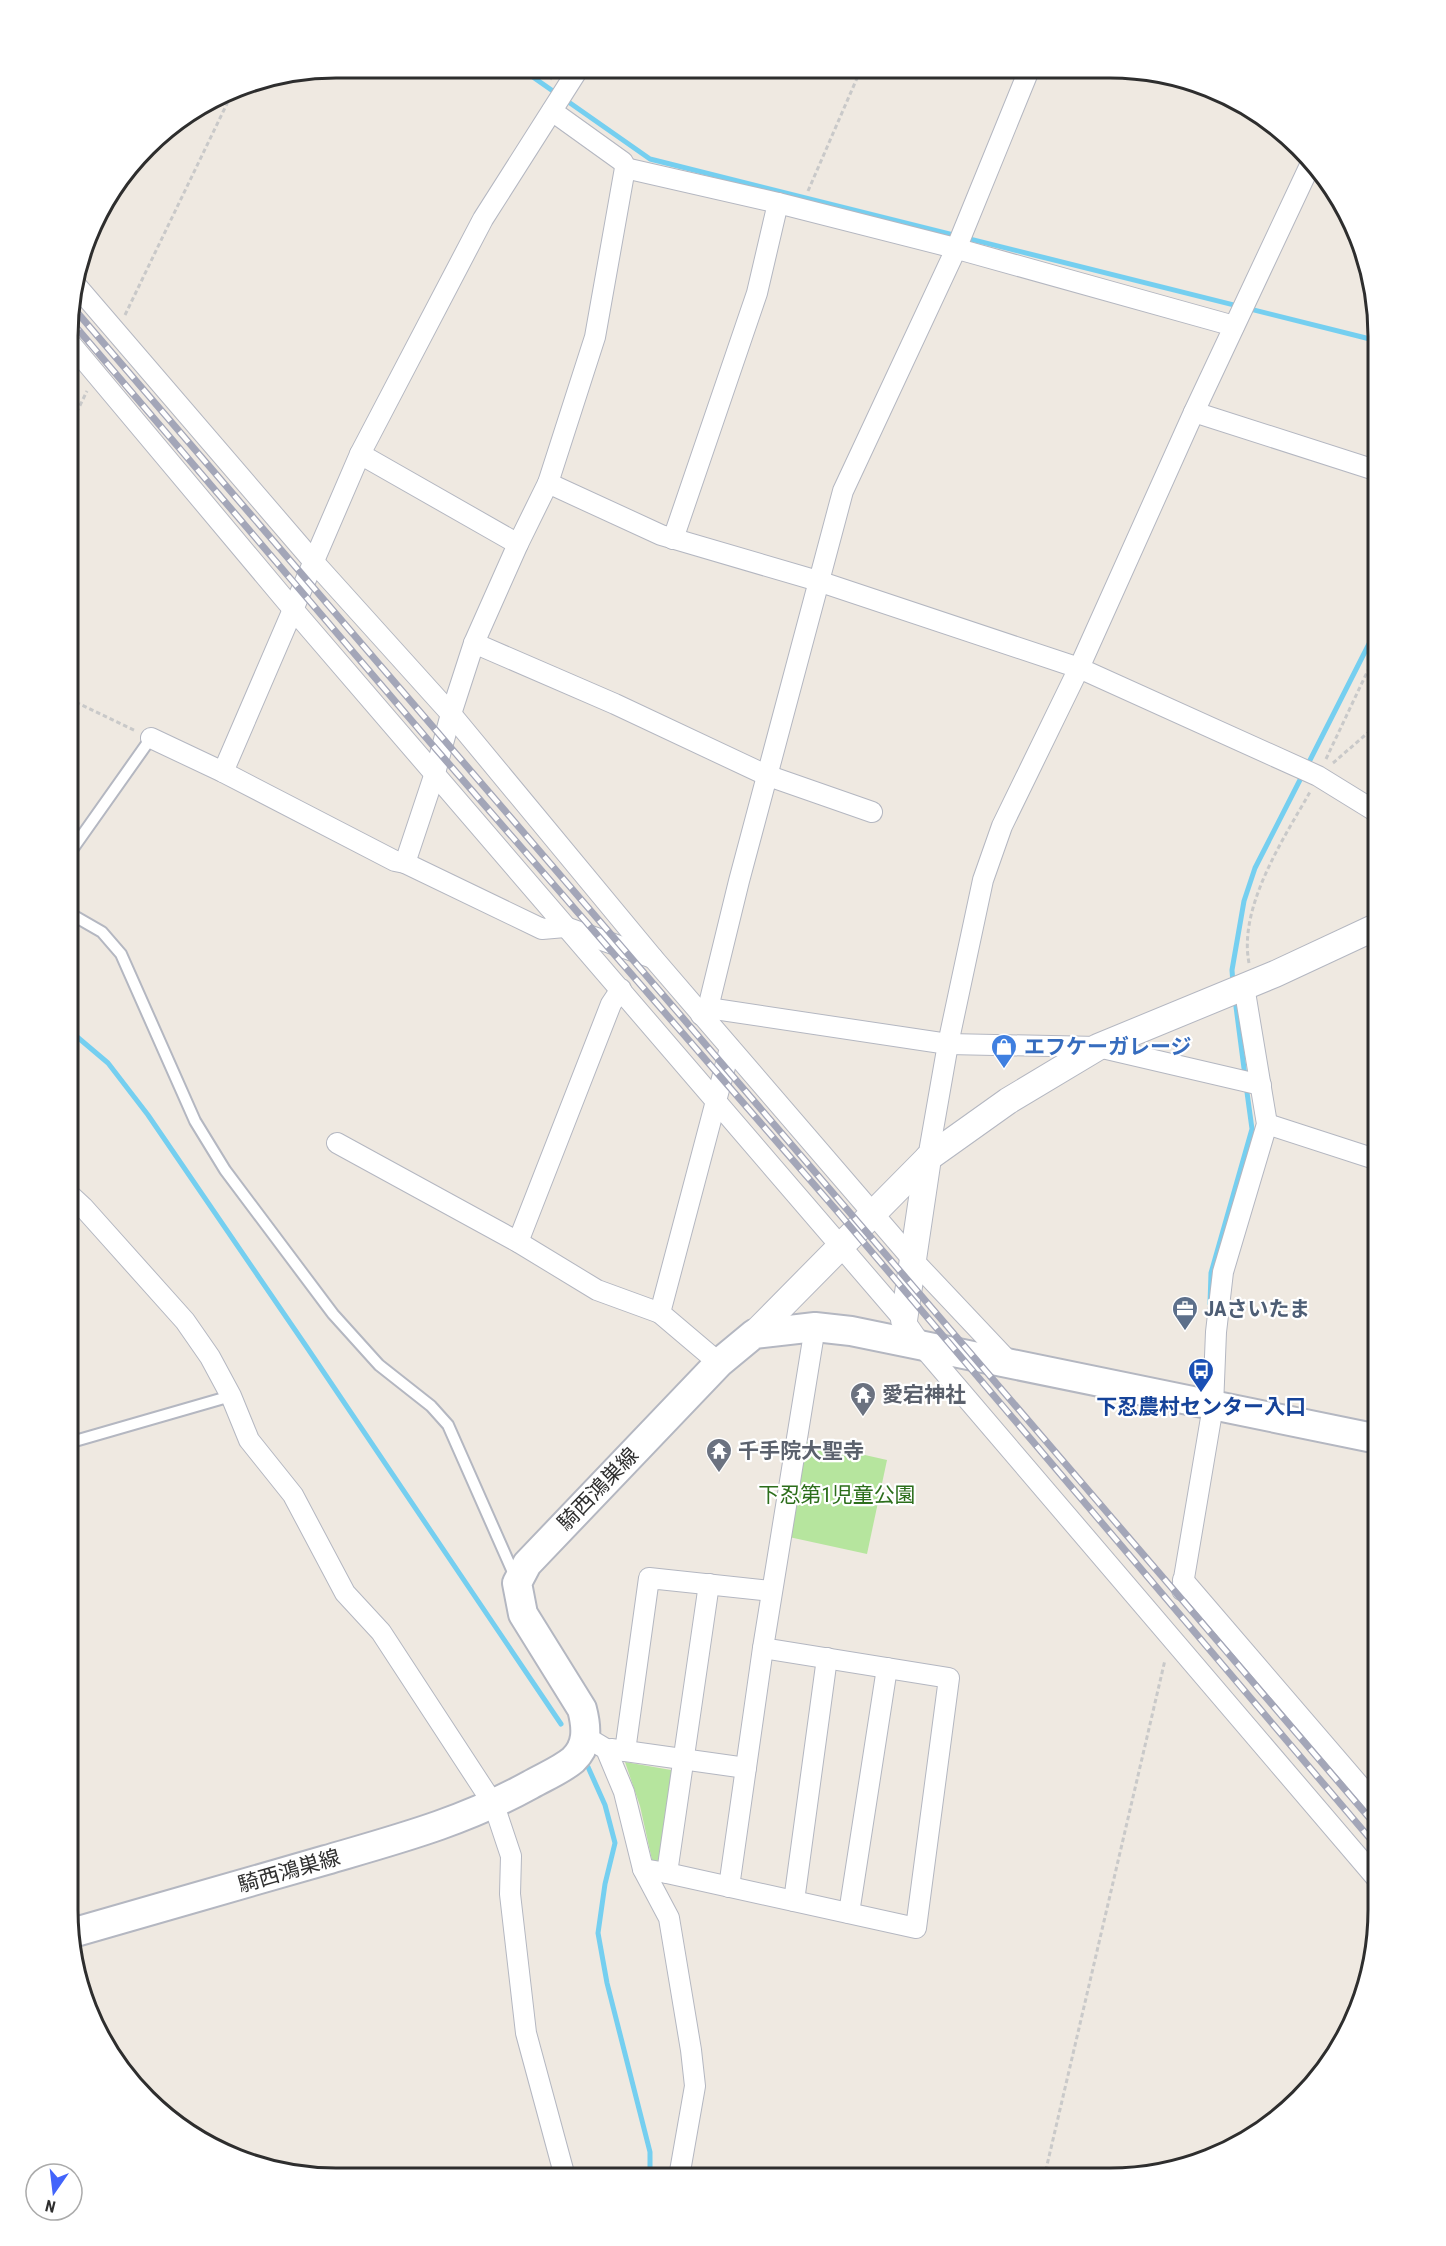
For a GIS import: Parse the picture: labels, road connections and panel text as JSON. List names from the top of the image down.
{
  "streets": {
    "main road": ["騎西鴻巣線"]
  },
  "parks": ["下忍第1児童公園"],
  "places": {
    "shop": ["エフケーガレージ"],
    "office": ["JAさいたま"],
    "bus stop": ["下忍農村センター入口"],
    "temple": ["愛宕神社", "千手院大聖寺"]
  },
  "north": "bottom"
}
